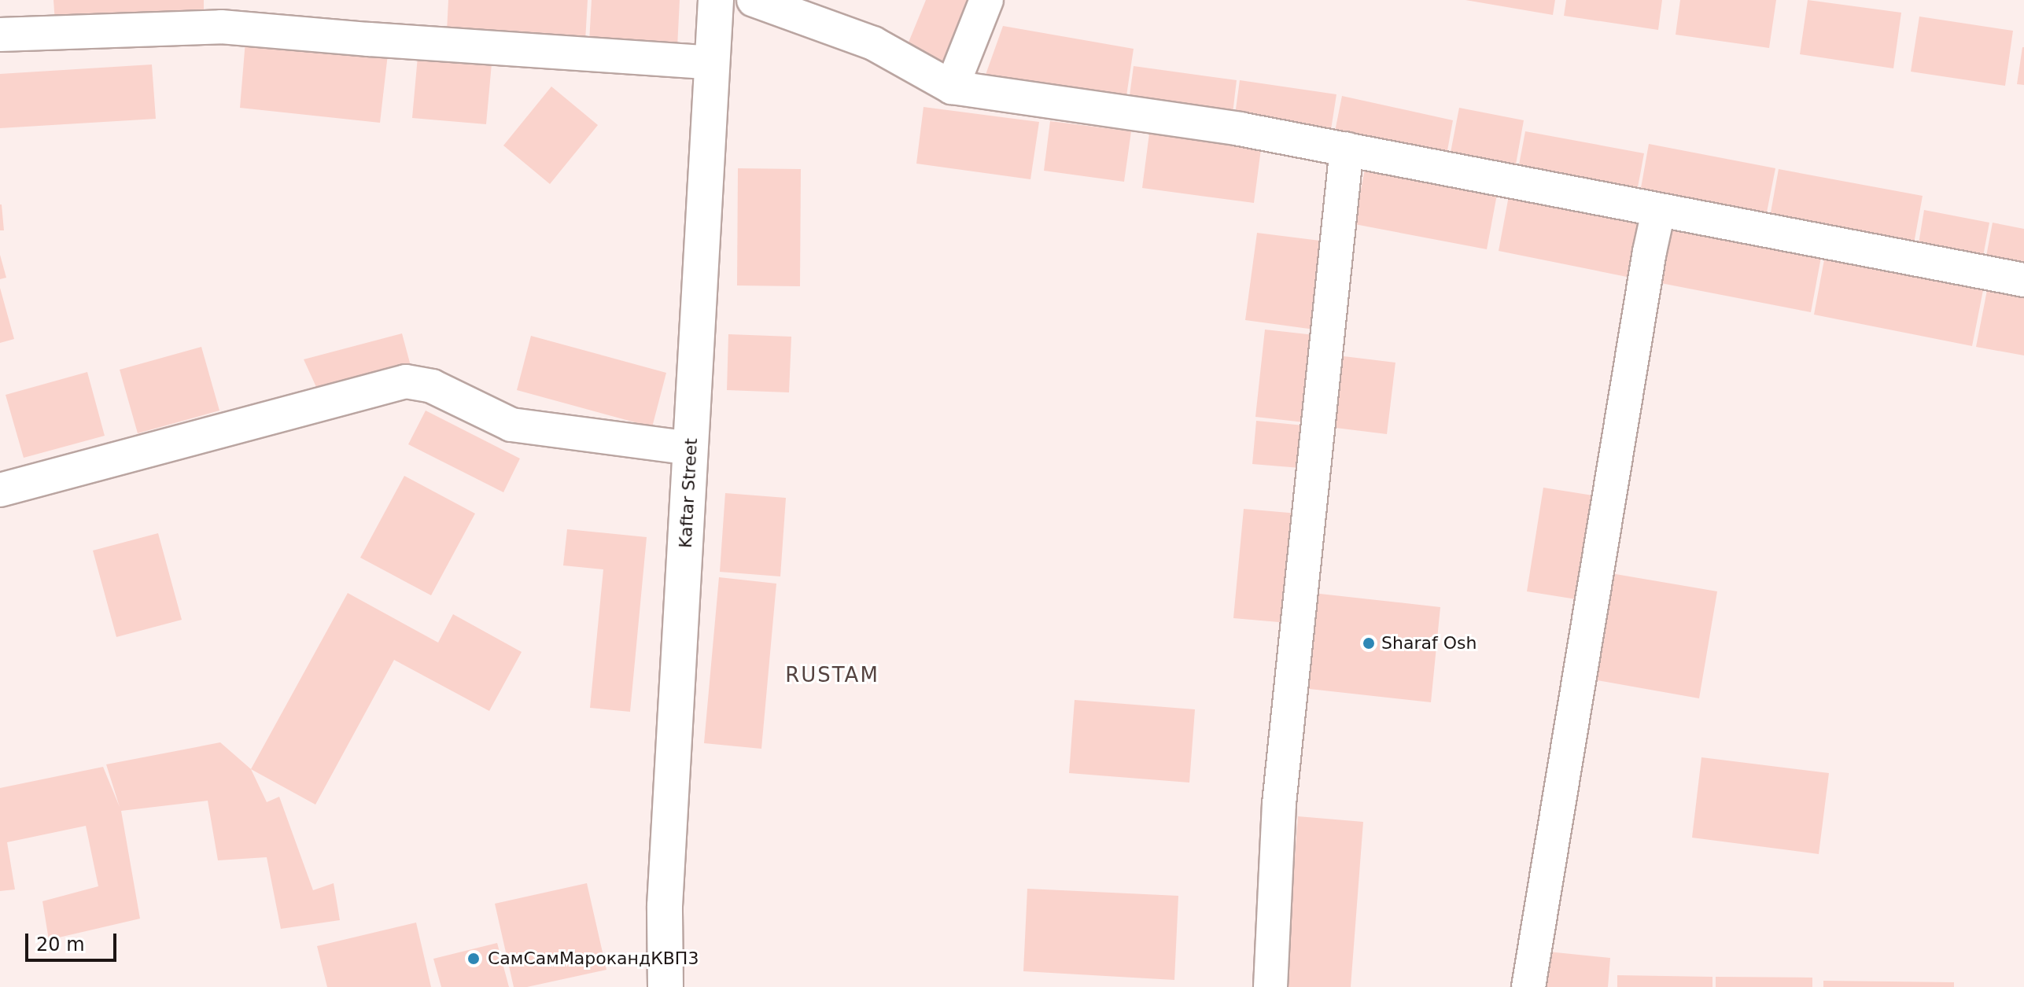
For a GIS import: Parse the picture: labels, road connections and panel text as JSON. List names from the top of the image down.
{
  "streets": {
    "street": ["Kaftar Street"]
  },
  "districts": ["RUSTAM"],
  "places": ["Sharaf Osh", "СамСамМарокандКВП3"],
  "scale_bar": "20 m"
}
